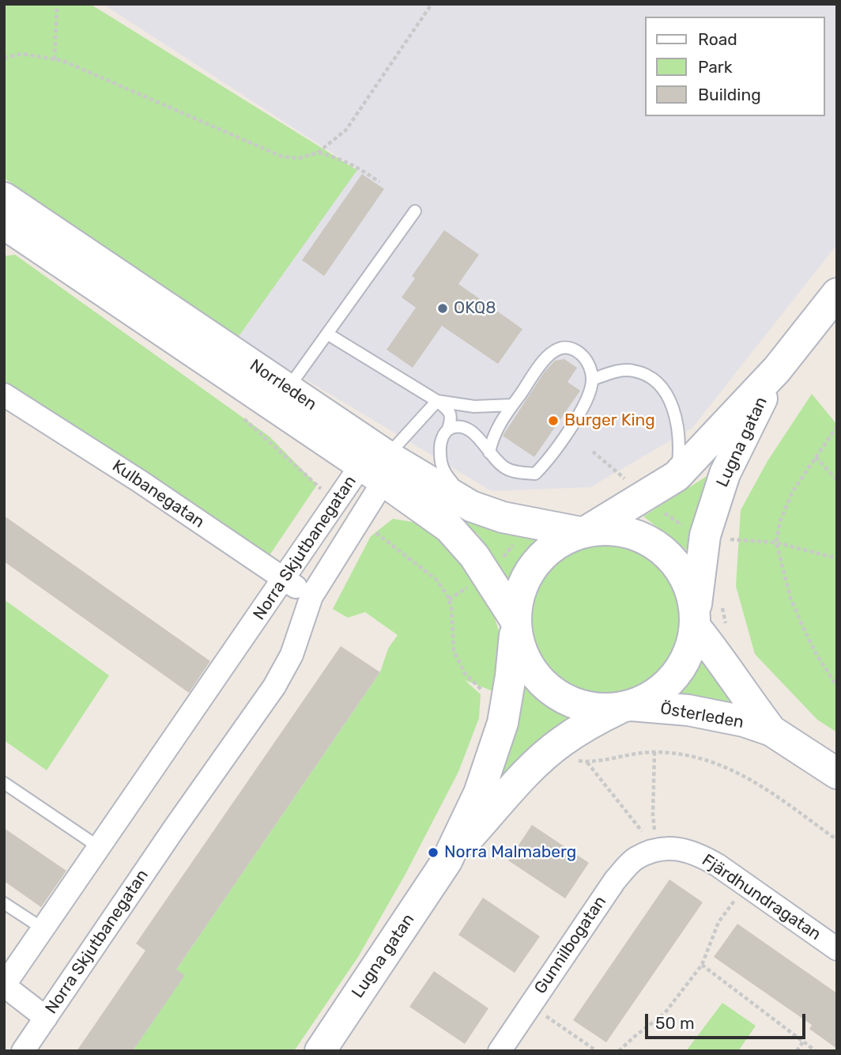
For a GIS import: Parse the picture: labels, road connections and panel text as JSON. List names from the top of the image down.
{
  "streets": {
    "main road": ["Norrleden", "Lugna gatan", "Österleden"],
    "street": [
      "Kulbanegatan",
      "Norra Skjutbanegatan",
      "Fjärdhundragatan",
      "Gunnilbogatan"
    ]
  },
  "crossings": [
    ["Norrleden", "Lugna gatan"],
    ["Norrleden", "Norra Skjutbanegatan"],
    ["Norrleden", "Österleden"],
    ["Lugna gatan", "Österleden"],
    ["Kulbanegatan", "Norra Skjutbanegatan"],
    ["Fjärdhundragatan", "Gunnilbogatan"]
  ],
  "places": ["OKQ8", "Burger King", "Norra Malmaberg"],
  "legend": ["Road", "Park", "Building"],
  "scale_bar": "50 m"
}
